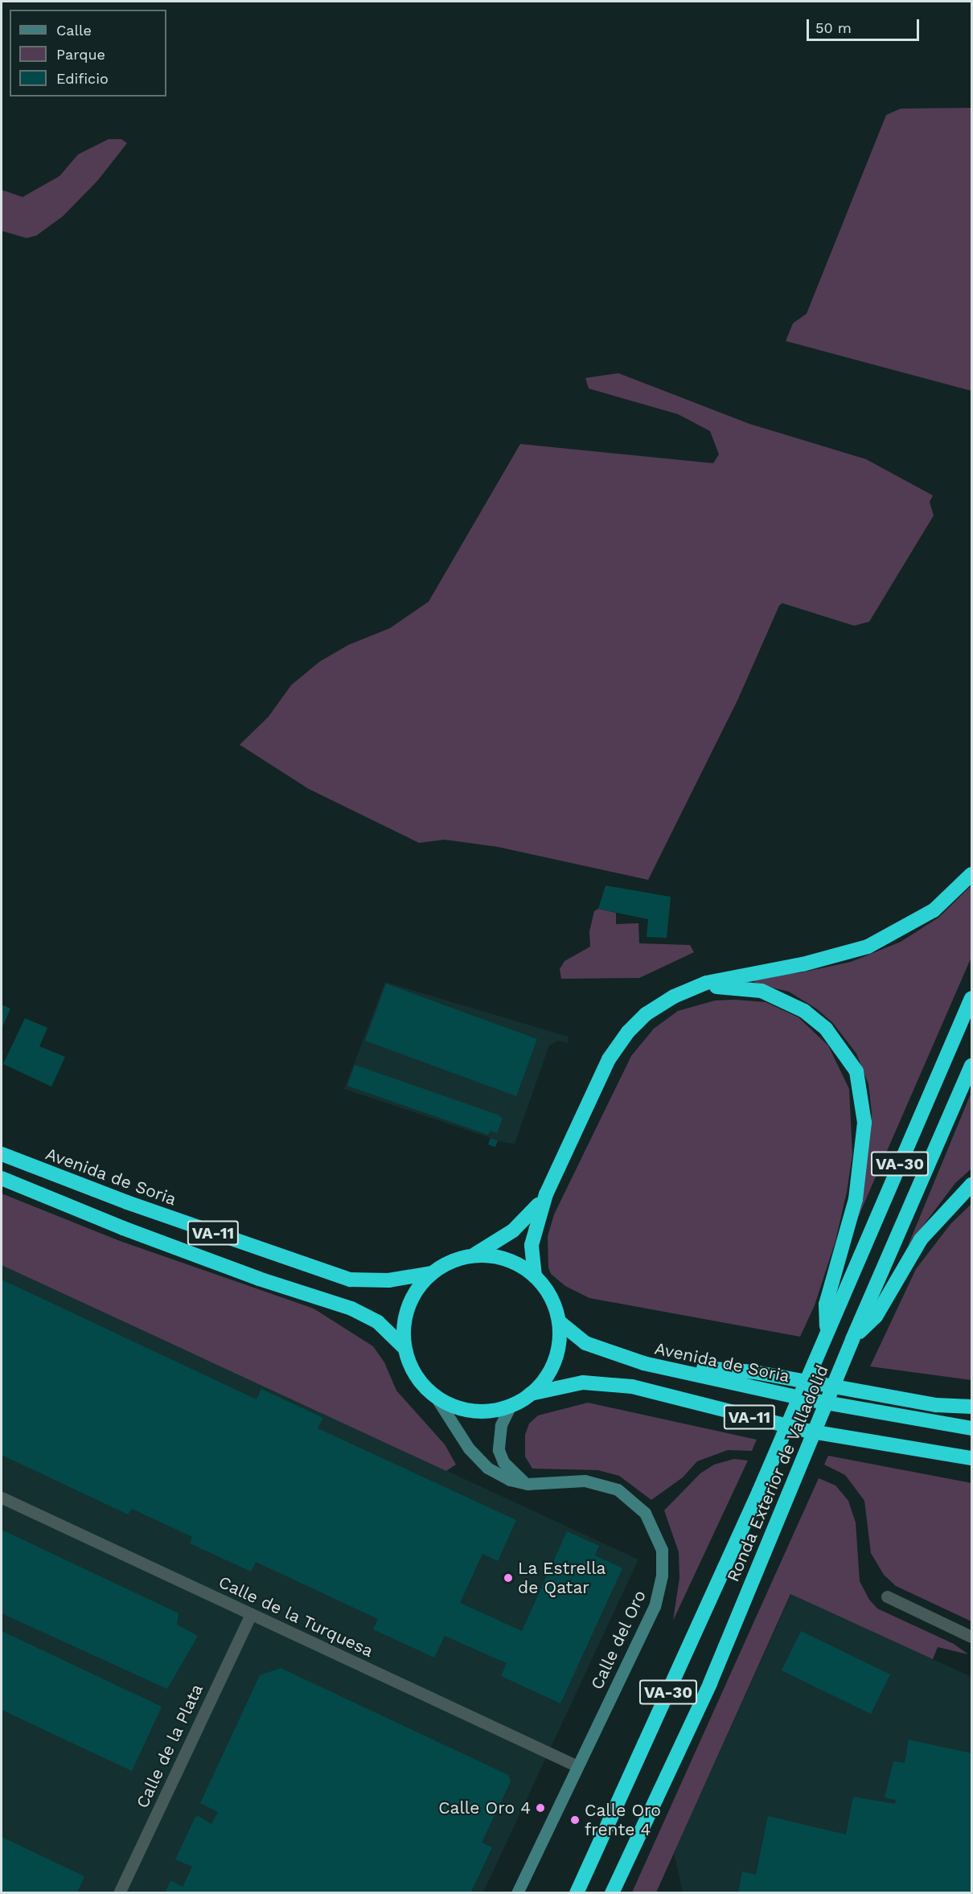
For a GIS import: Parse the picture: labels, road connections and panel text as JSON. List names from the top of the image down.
{
  "streets": {
    "highway": [
      "VA-30",
      "Avenida de Soria",
      "VA-11",
      "Ronda Exterior de Valladolid"
    ],
    "street": ["Calle de la Turquesa", "Calle del Oro", "Calle de la Plata"]
  },
  "crossings": [
    ["Avenida de Soria", "VA-11"],
    ["Avenida de Soria", "Calle del Oro"],
    ["VA-11", "Calle del Oro"],
    ["Calle de la Turquesa", "Calle del Oro"],
    ["Calle de la Turquesa", "Calle de la Plata"]
  ],
  "places": ["La Estrella de Qatar", "Calle Oro 4", "Calle Oro frente 4"],
  "legend": ["Calle", "Parque", "Edificio"],
  "scale_bar": "50 m"
}
